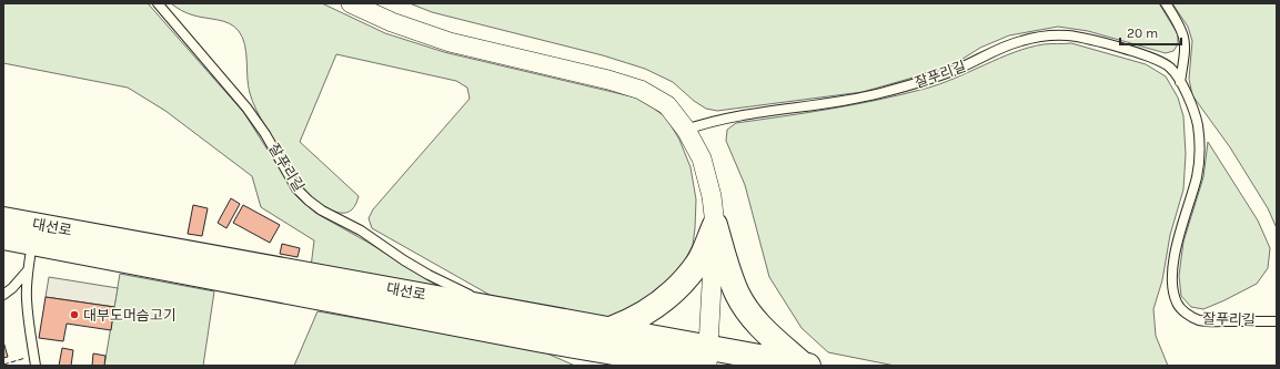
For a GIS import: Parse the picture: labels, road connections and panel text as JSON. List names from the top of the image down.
{
  "streets": {
    "street": ["대선로"],
    "lane": ["잘푸리길"]
  },
  "crossings": [
    ["잘푸리길", "대선로"]
  ],
  "places": ["대부도머슴고기"],
  "scale_bar": "20 m"
}
